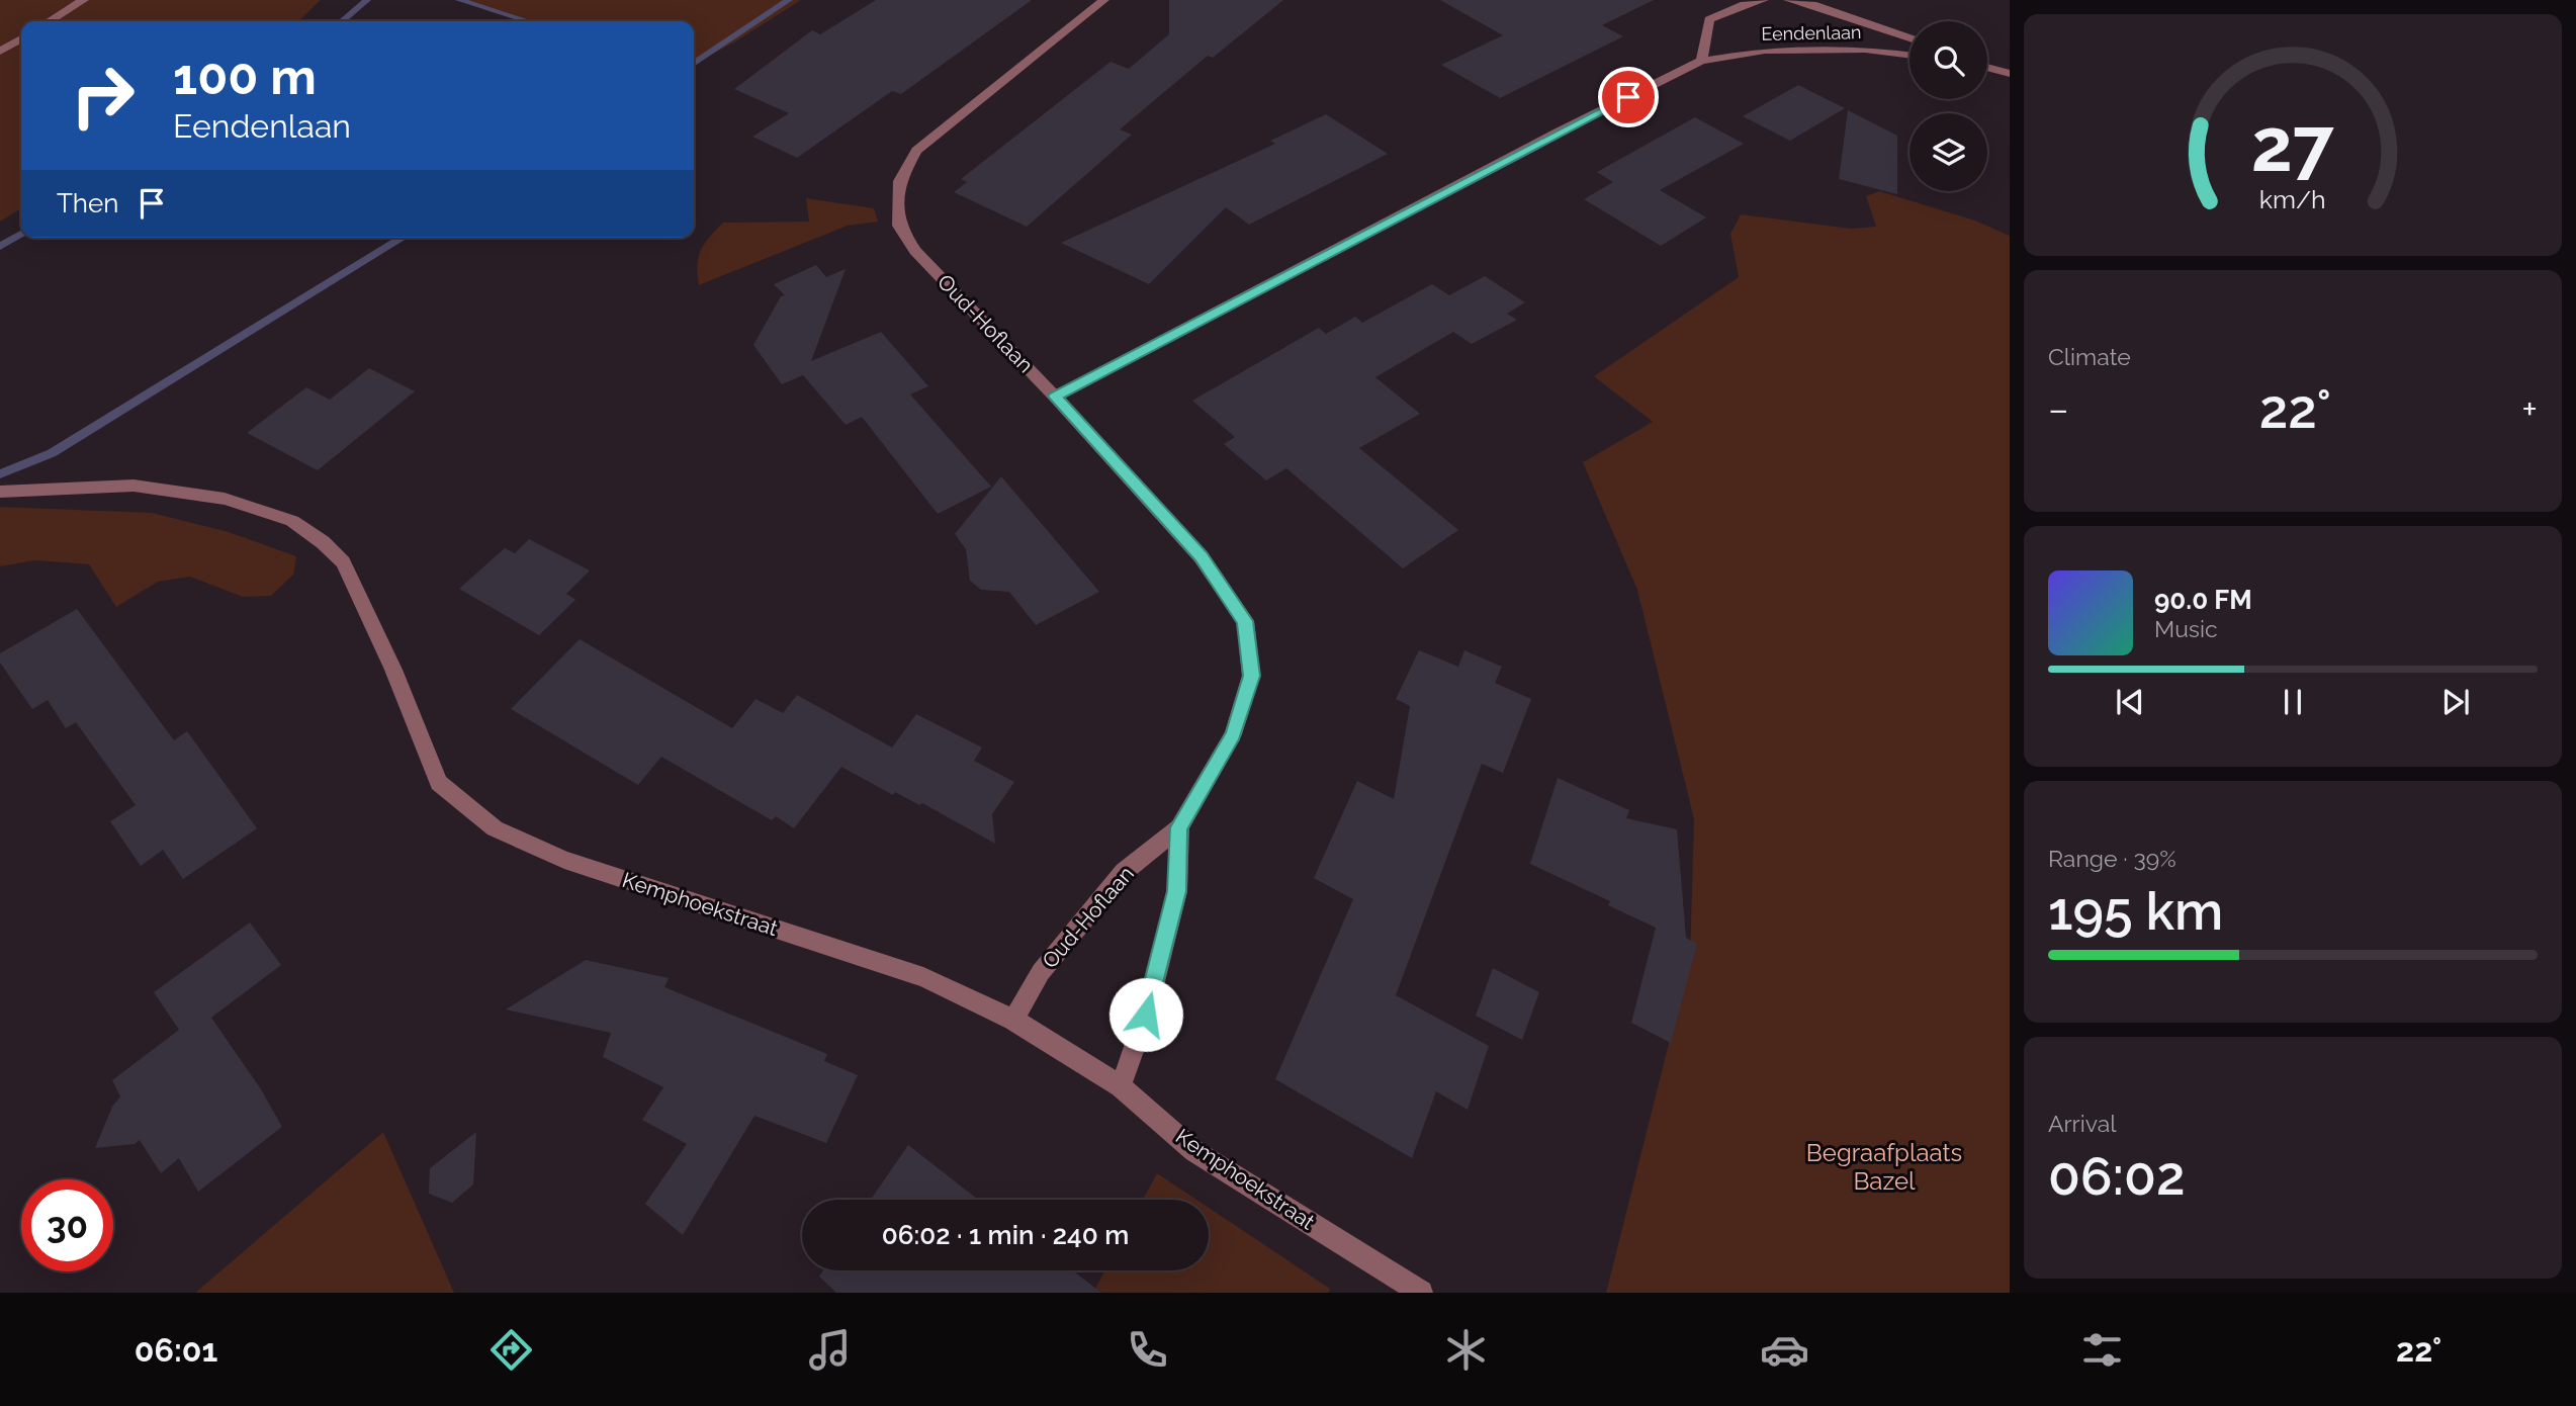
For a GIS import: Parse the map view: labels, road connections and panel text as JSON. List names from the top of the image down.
{
  "streets": {
    "street": ["Eendenlaan", "Oud-Hoflaan", "Kemphoekstraat"]
  },
  "crossings": [
    ["Eendenlaan", "Oud-Hoflaan"],
    ["Oud-Hoflaan", "Kemphoekstraat"]
  ],
  "parks": ["Begraafplaats Bazel"],
  "page": {
    "turn": ["100 m", "Eendenlaan"],
    "then": "Then",
    "tile": [
      "Climate",
      ["Range · 39%", "195 km"],
      ["Arrival", "06:02"]
    ],
    "heat": ["−", "22°", "+"],
    "song": ["90.0 FM", "Music"],
    "limit": "30",
    "trip": "06:02 · 1 min · 240 m",
    "tabs": ["06:01", "22°"],
    "gauge": ["27", "km/h"]
  }
}
